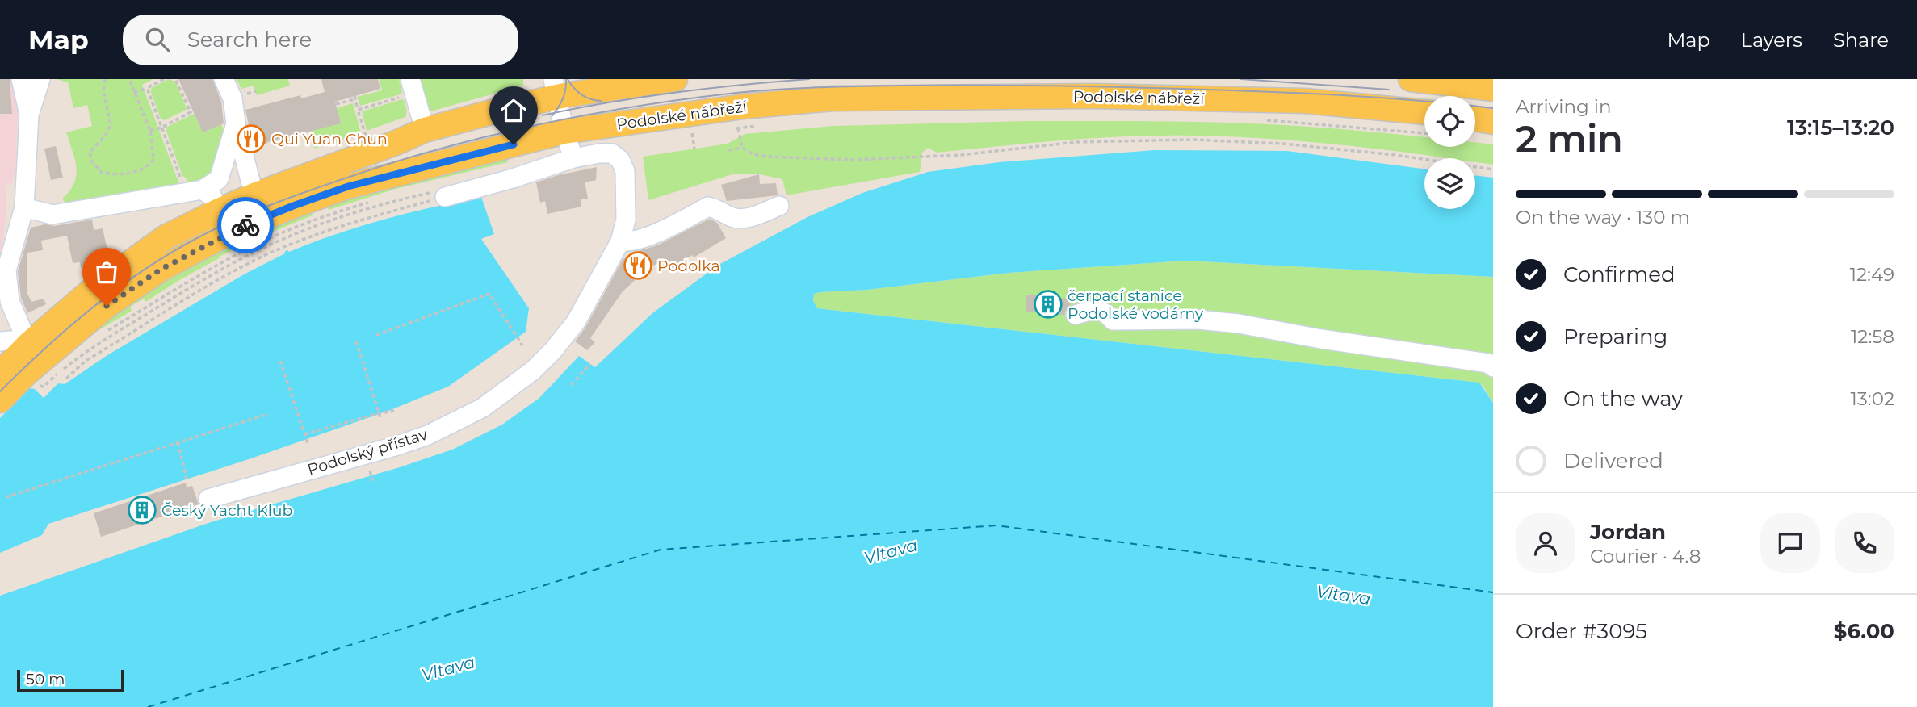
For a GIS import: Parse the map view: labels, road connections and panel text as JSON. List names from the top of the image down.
{
  "streets": {
    "main road": ["Podolské nábřeží"],
    "street": ["Podolský přístav"]
  },
  "water": ["Vltava"],
  "places": {
    "restaurant": ["Qui Yuan Chun", "Podolka"],
    "building": ["čerpací stanice Podolské vodárny", "Český Yacht Klub"]
  },
  "scale_bar": "50 m",
  "page": {
    "header": "Map",
    "search": "Search here",
    "nav": ["Map", "Layers", "Share"],
    "heading": ["2 min", "Arriving in", "13:15–13:20"],
    "panel": [
      "Jordan",
      "Courier · 4.8",
      "Order #3095",
      "$6.00"
    ],
    "bar": "On the way · 130 m",
    "list": [
      ["Confirmed", "12:49"],
      ["Preparing", "12:58"],
      ["On the way", "13:02"],
      "Delivered"
    ],
    "scale": "50 m"
  }
}
